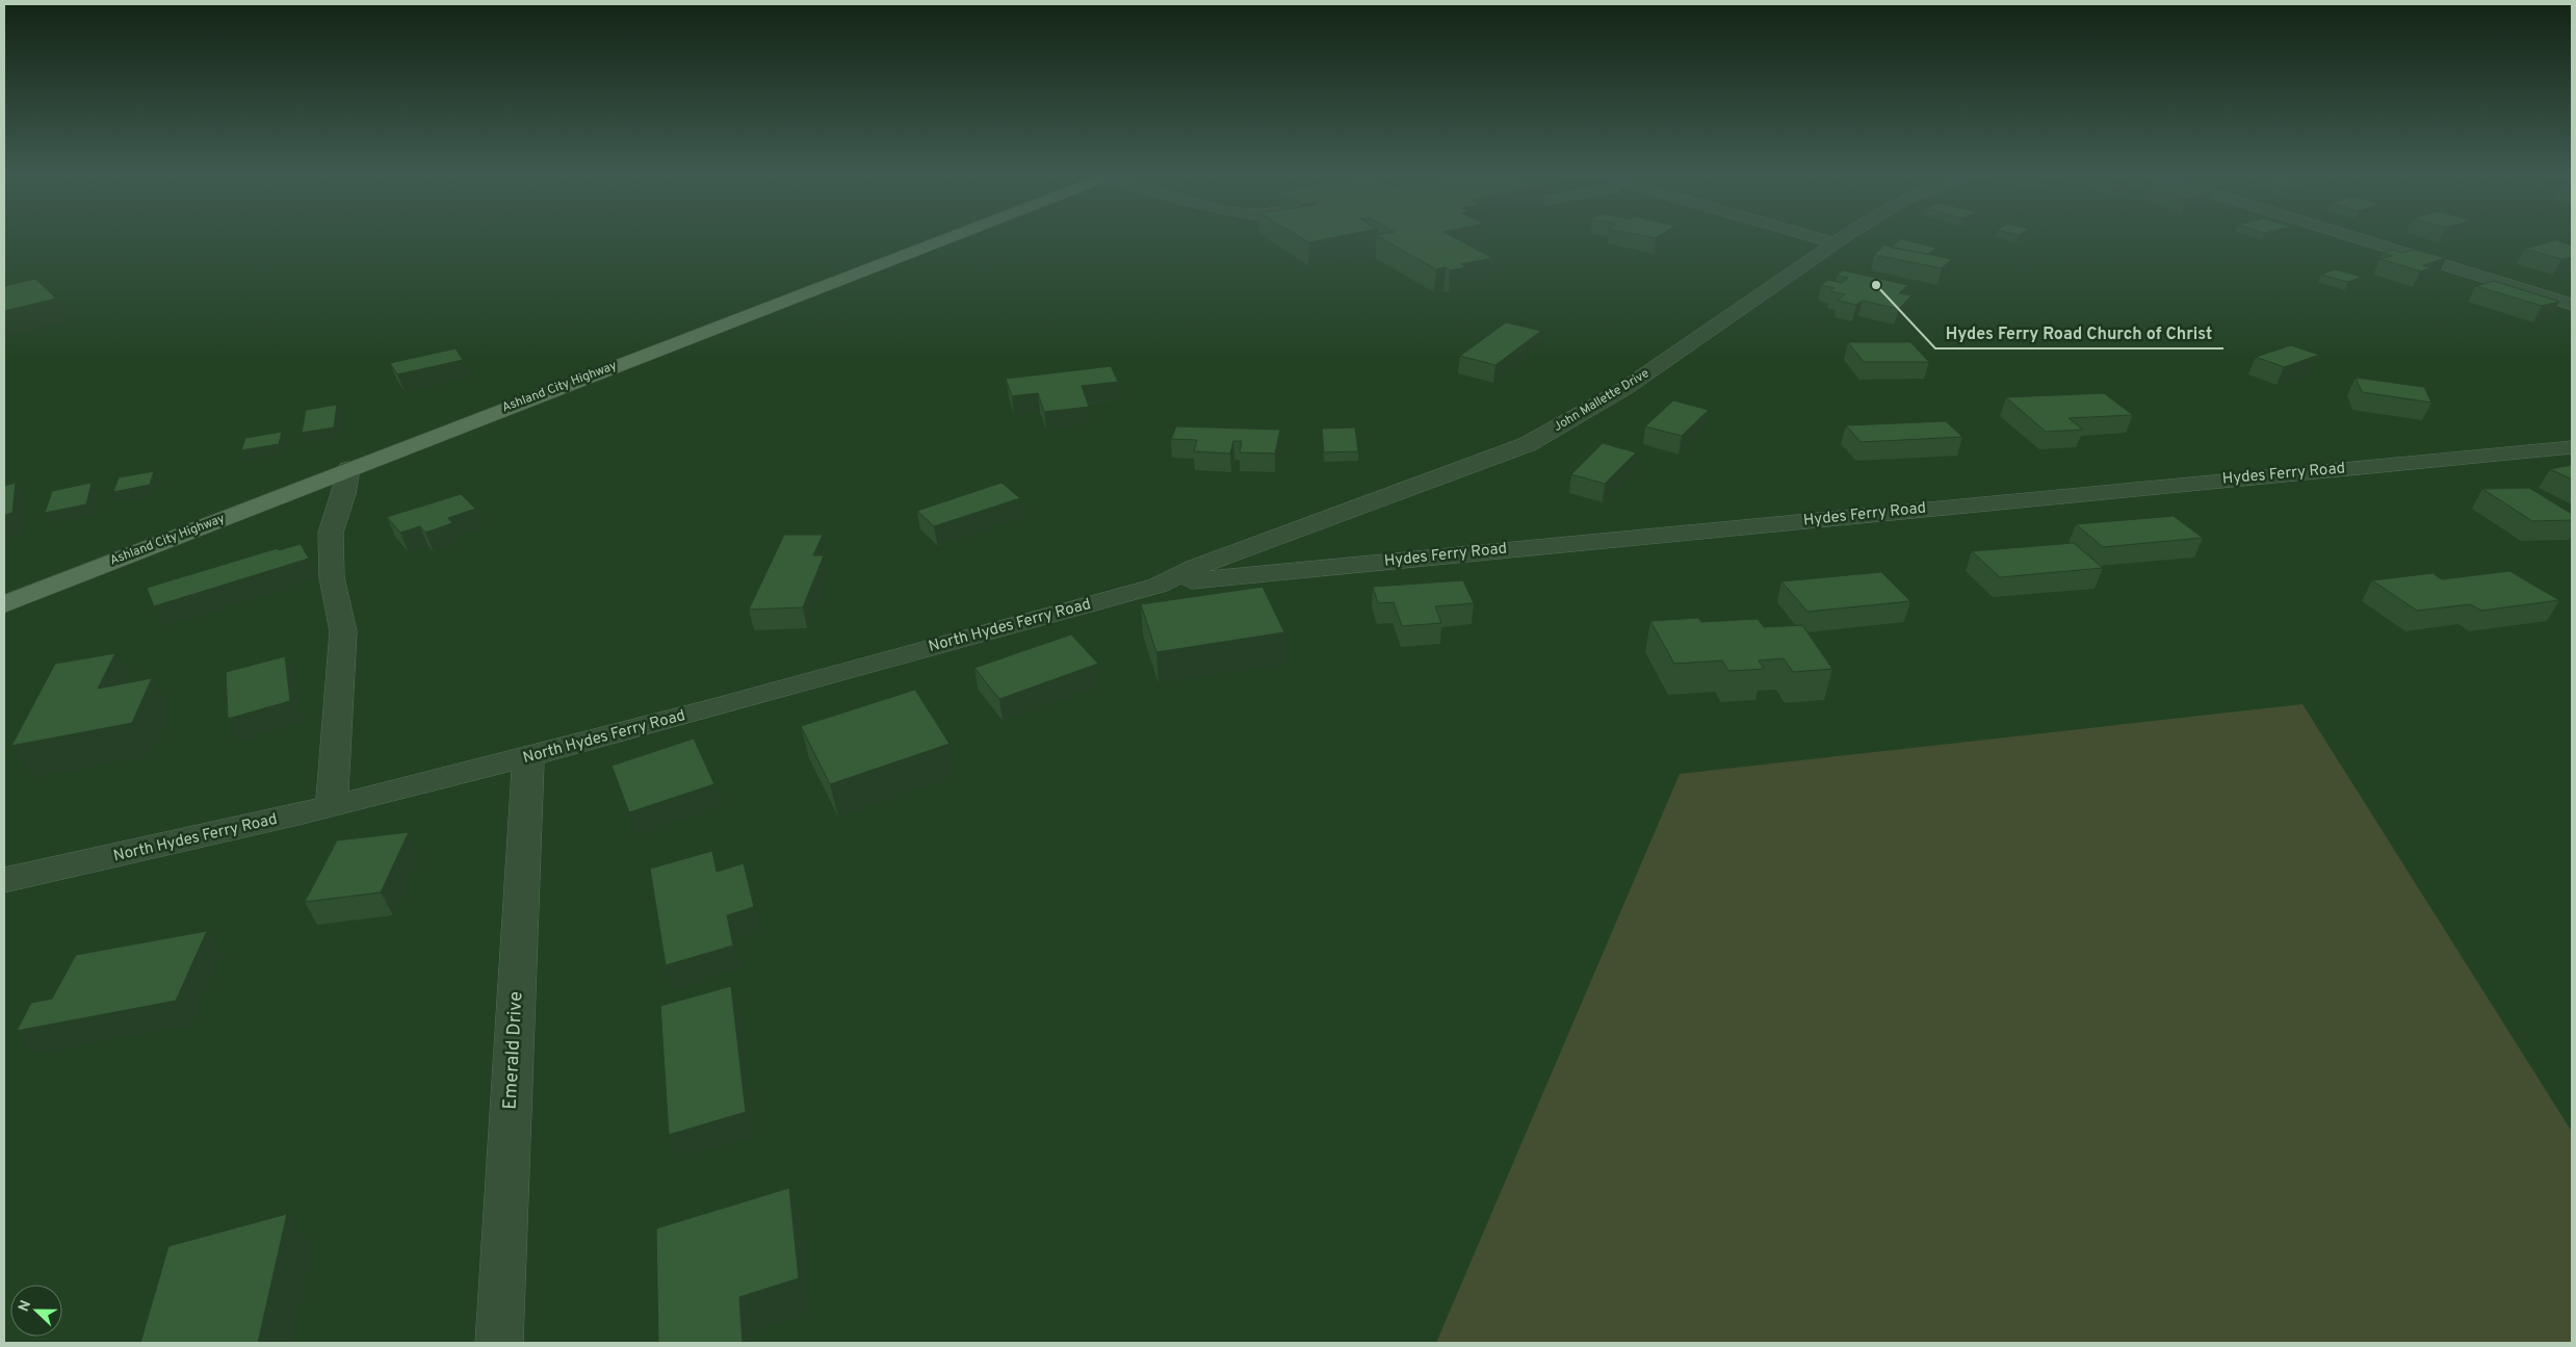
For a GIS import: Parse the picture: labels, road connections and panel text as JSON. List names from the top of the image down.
{
  "streets": {
    "main road": ["Ashland City Highway"],
    "street": [
      "John Mallette Drive",
      "Hydes Ferry Road",
      "North Hydes Ferry Road",
      "Emerald Drive"
    ]
  },
  "crossings": [
    ["John Mallette Drive", "Hydes Ferry Road"],
    ["John Mallette Drive", "North Hydes Ferry Road"],
    ["Hydes Ferry Road", "North Hydes Ferry Road"],
    ["North Hydes Ferry Road", "Emerald Drive"]
  ],
  "places": ["Hydes Ferry Road Church of Christ"],
  "north": "left"
}
